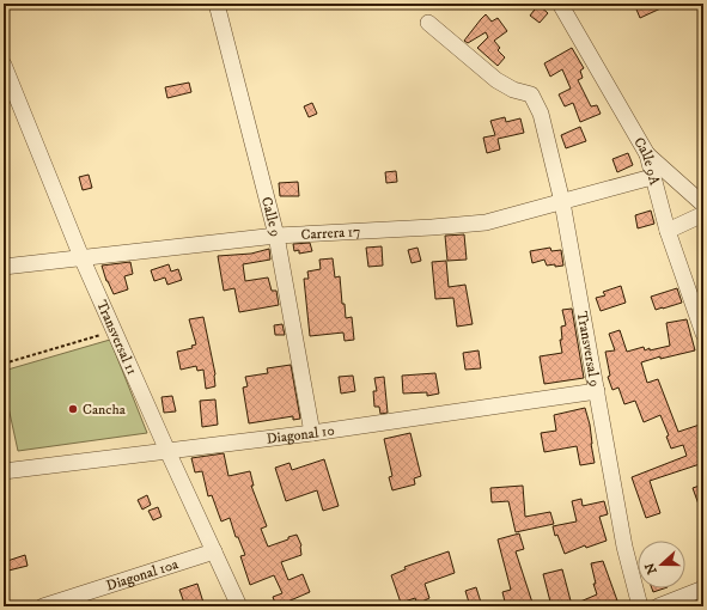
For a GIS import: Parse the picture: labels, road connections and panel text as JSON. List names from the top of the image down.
{
  "streets": {
    "street": [
      "Calle 9A",
      "Calle 9",
      "Carrera 17",
      "Transversal 11",
      "Transversal 9",
      "Diagonal 10",
      "Diagonal 10a"
    ]
  },
  "crossings": [
    ["Calle 9A", "Carrera 17"],
    ["Calle 9", "Carrera 17"],
    ["Calle 9", "Diagonal 10"],
    ["Carrera 17", "Transversal 11"],
    ["Carrera 17", "Transversal 9"],
    ["Transversal 11", "Diagonal 10"],
    ["Transversal 11", "Diagonal 10a"],
    ["Transversal 9", "Diagonal 10"]
  ],
  "places": ["Cancha"],
  "north": "left"
}
